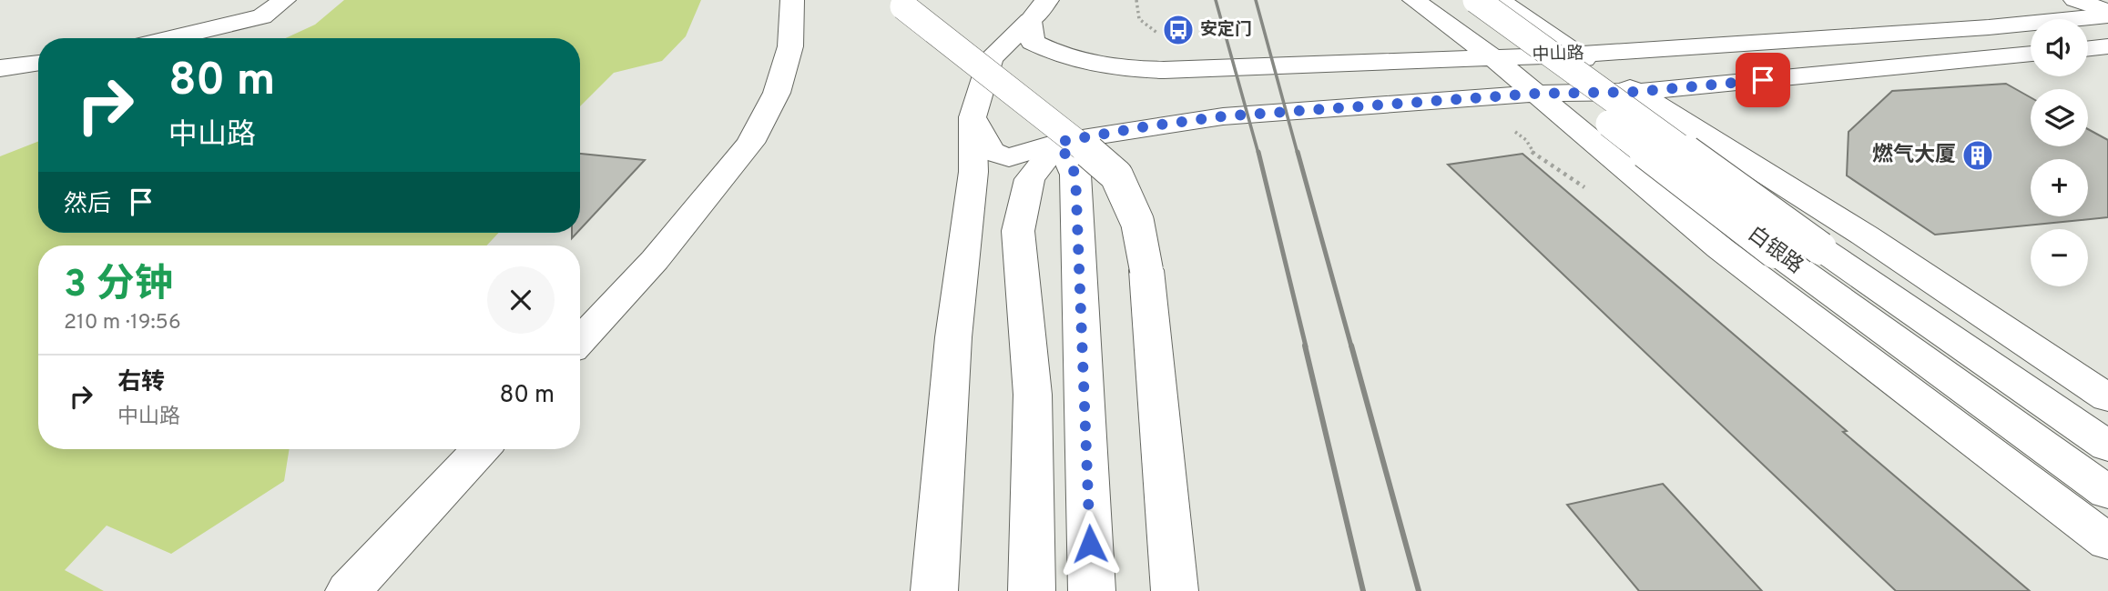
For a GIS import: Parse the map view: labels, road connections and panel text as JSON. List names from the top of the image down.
{
  "streets": {
    "main road": ["中山路", "白银路"]
  },
  "places": {
    "bus stop": ["安定门"],
    "building": ["燃气大厦"]
  },
  "page": {
    "map_buttons": ["+", "−"],
    "turn": ["80 m", "中山路"],
    "then": "然后",
    "heading": ["3 分钟", "210 m · 19:56"],
    "list": [
      {
        "name": "右转",
        "note": "中山路",
        "value": "80 m"
      }
    ]
  }
}
